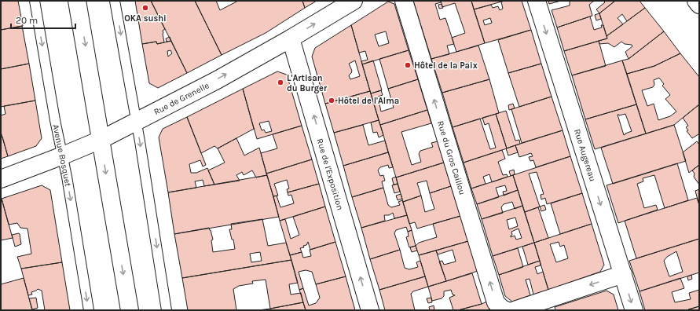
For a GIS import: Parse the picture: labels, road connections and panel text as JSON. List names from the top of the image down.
{
  "streets": {
    "street": [
      "Rue de Grenelle",
      "Rue Augereau",
      "Rue du Gros Caillou",
      "Rue de l'Exposition"
    ],
    "lane": ["Avenue Bosquet"]
  },
  "crossings": [
    ["Rue de Grenelle", "Avenue Bosquet"],
    ["Rue de Grenelle", "Rue de l'Exposition"]
  ],
  "one_way": [
    "Rue de Grenelle",
    "Rue Augereau",
    "Rue du Gros Caillou",
    "Rue de l'Exposition"
  ],
  "places": [
    "OKA sushi",
    "Hôtel de la Paix",
    "L'Artisan du Burger",
    "Hôtel de l'Alma"
  ],
  "scale_bar": "20 m"
}
